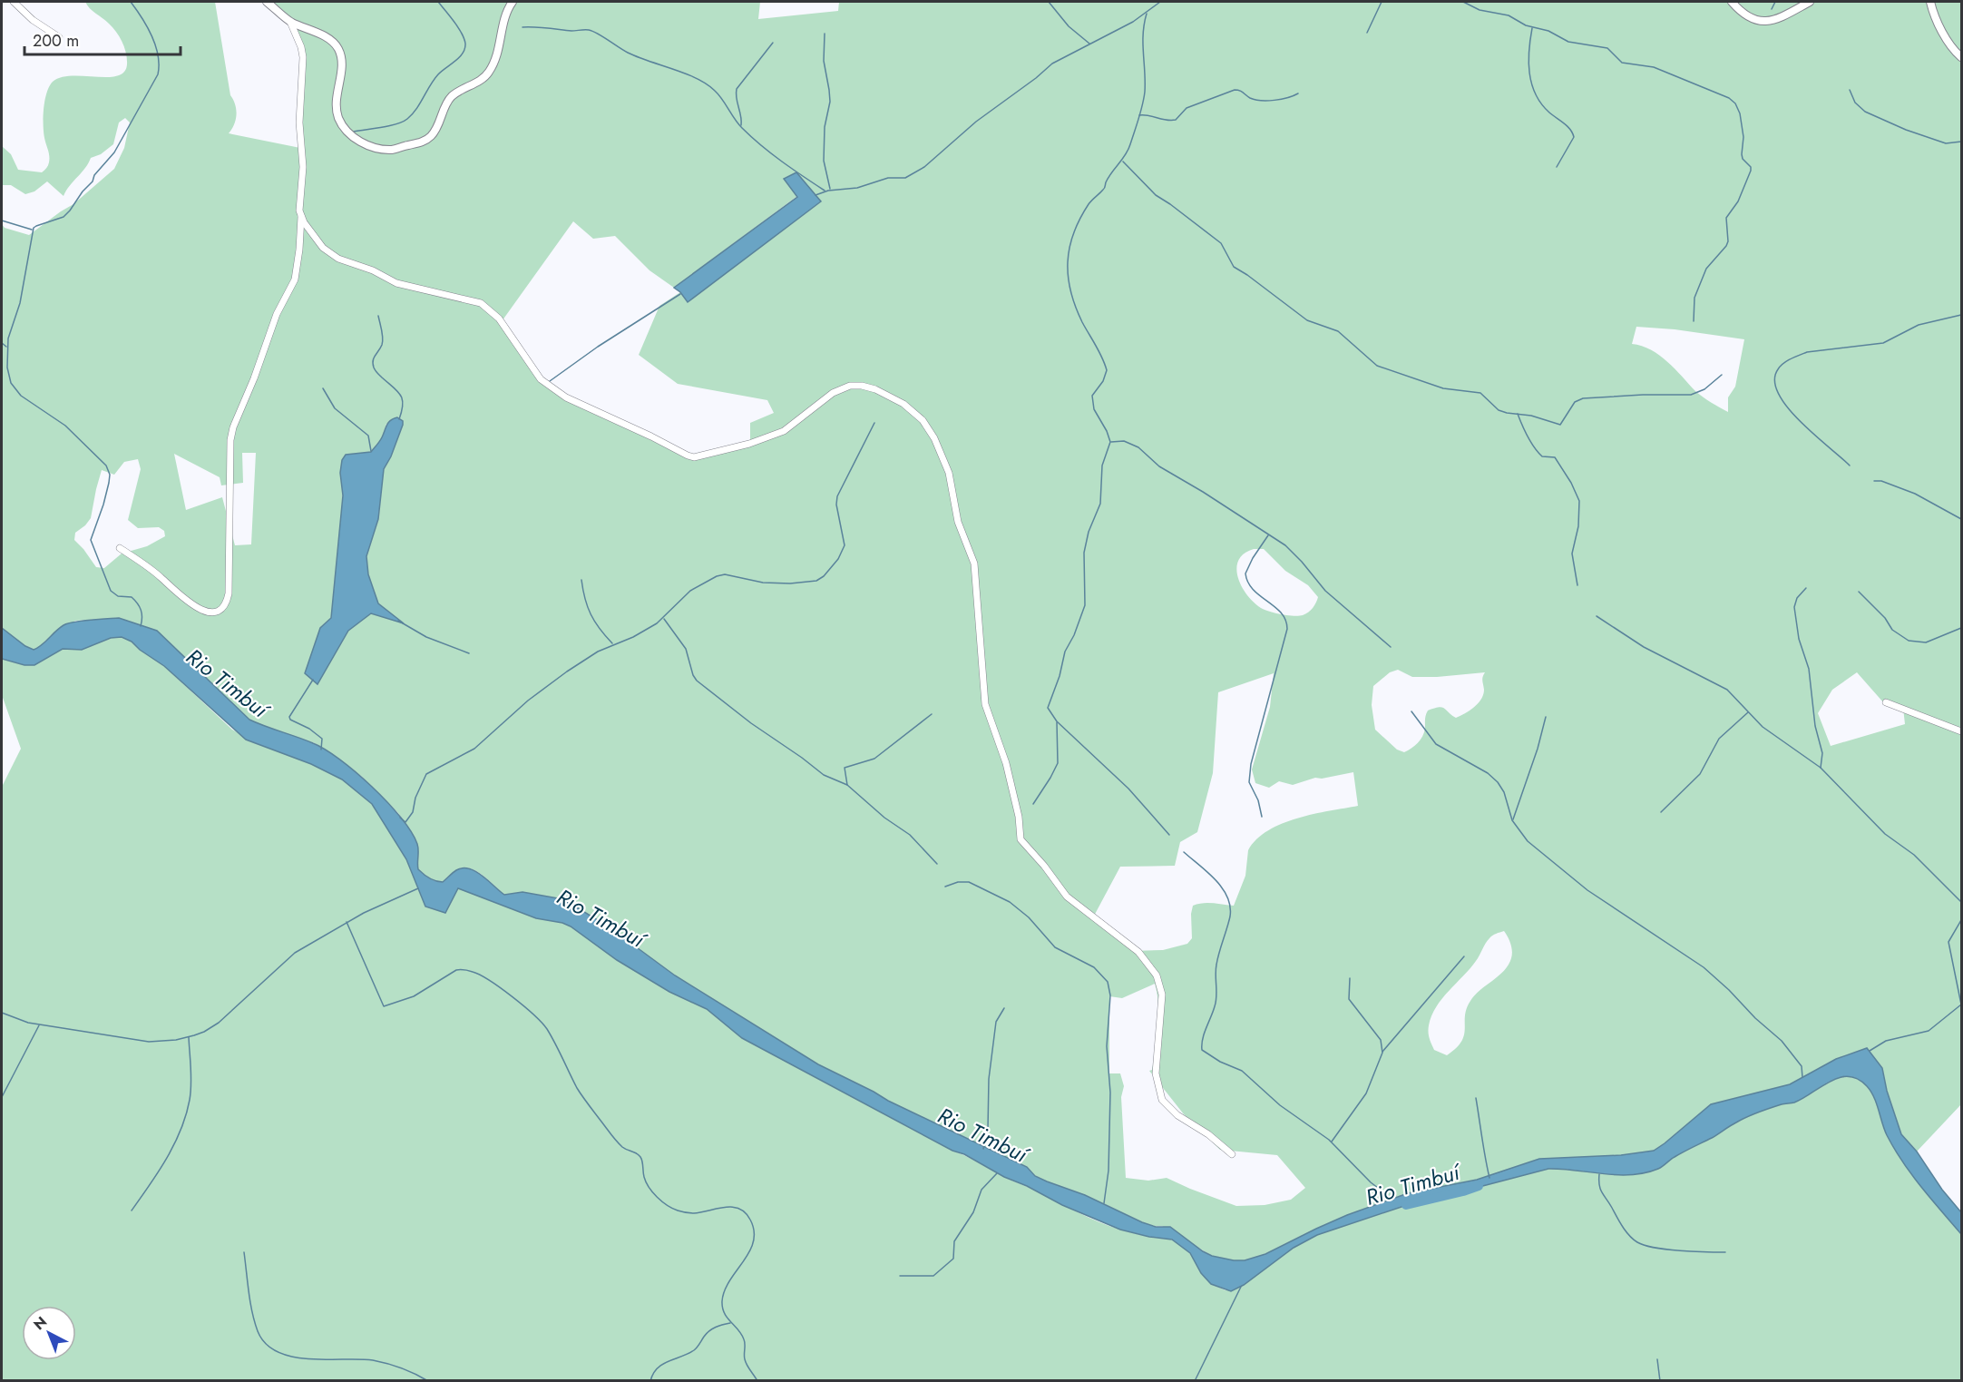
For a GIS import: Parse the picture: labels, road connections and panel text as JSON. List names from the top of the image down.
{
  "water": ["Rio Timbuí"],
  "scale_bar": "200 m",
  "north": "top left"
}
